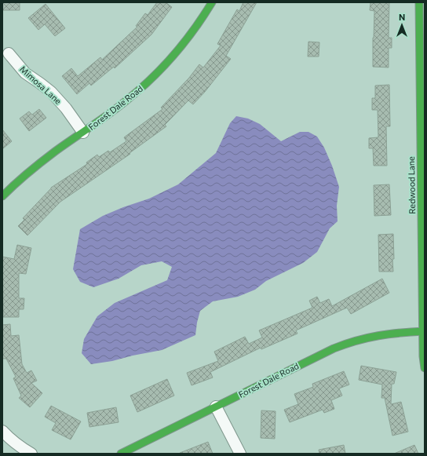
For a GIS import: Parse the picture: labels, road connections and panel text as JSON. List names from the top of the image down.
{
  "streets": {
    "street": ["Mimosa Lane", "Forest Dale Road", "Redwood Lane"]
  },
  "crossings": [
    ["Mimosa Lane", "Forest Dale Road"],
    ["Forest Dale Road", "Redwood Lane"]
  ],
  "north": "top"
}
